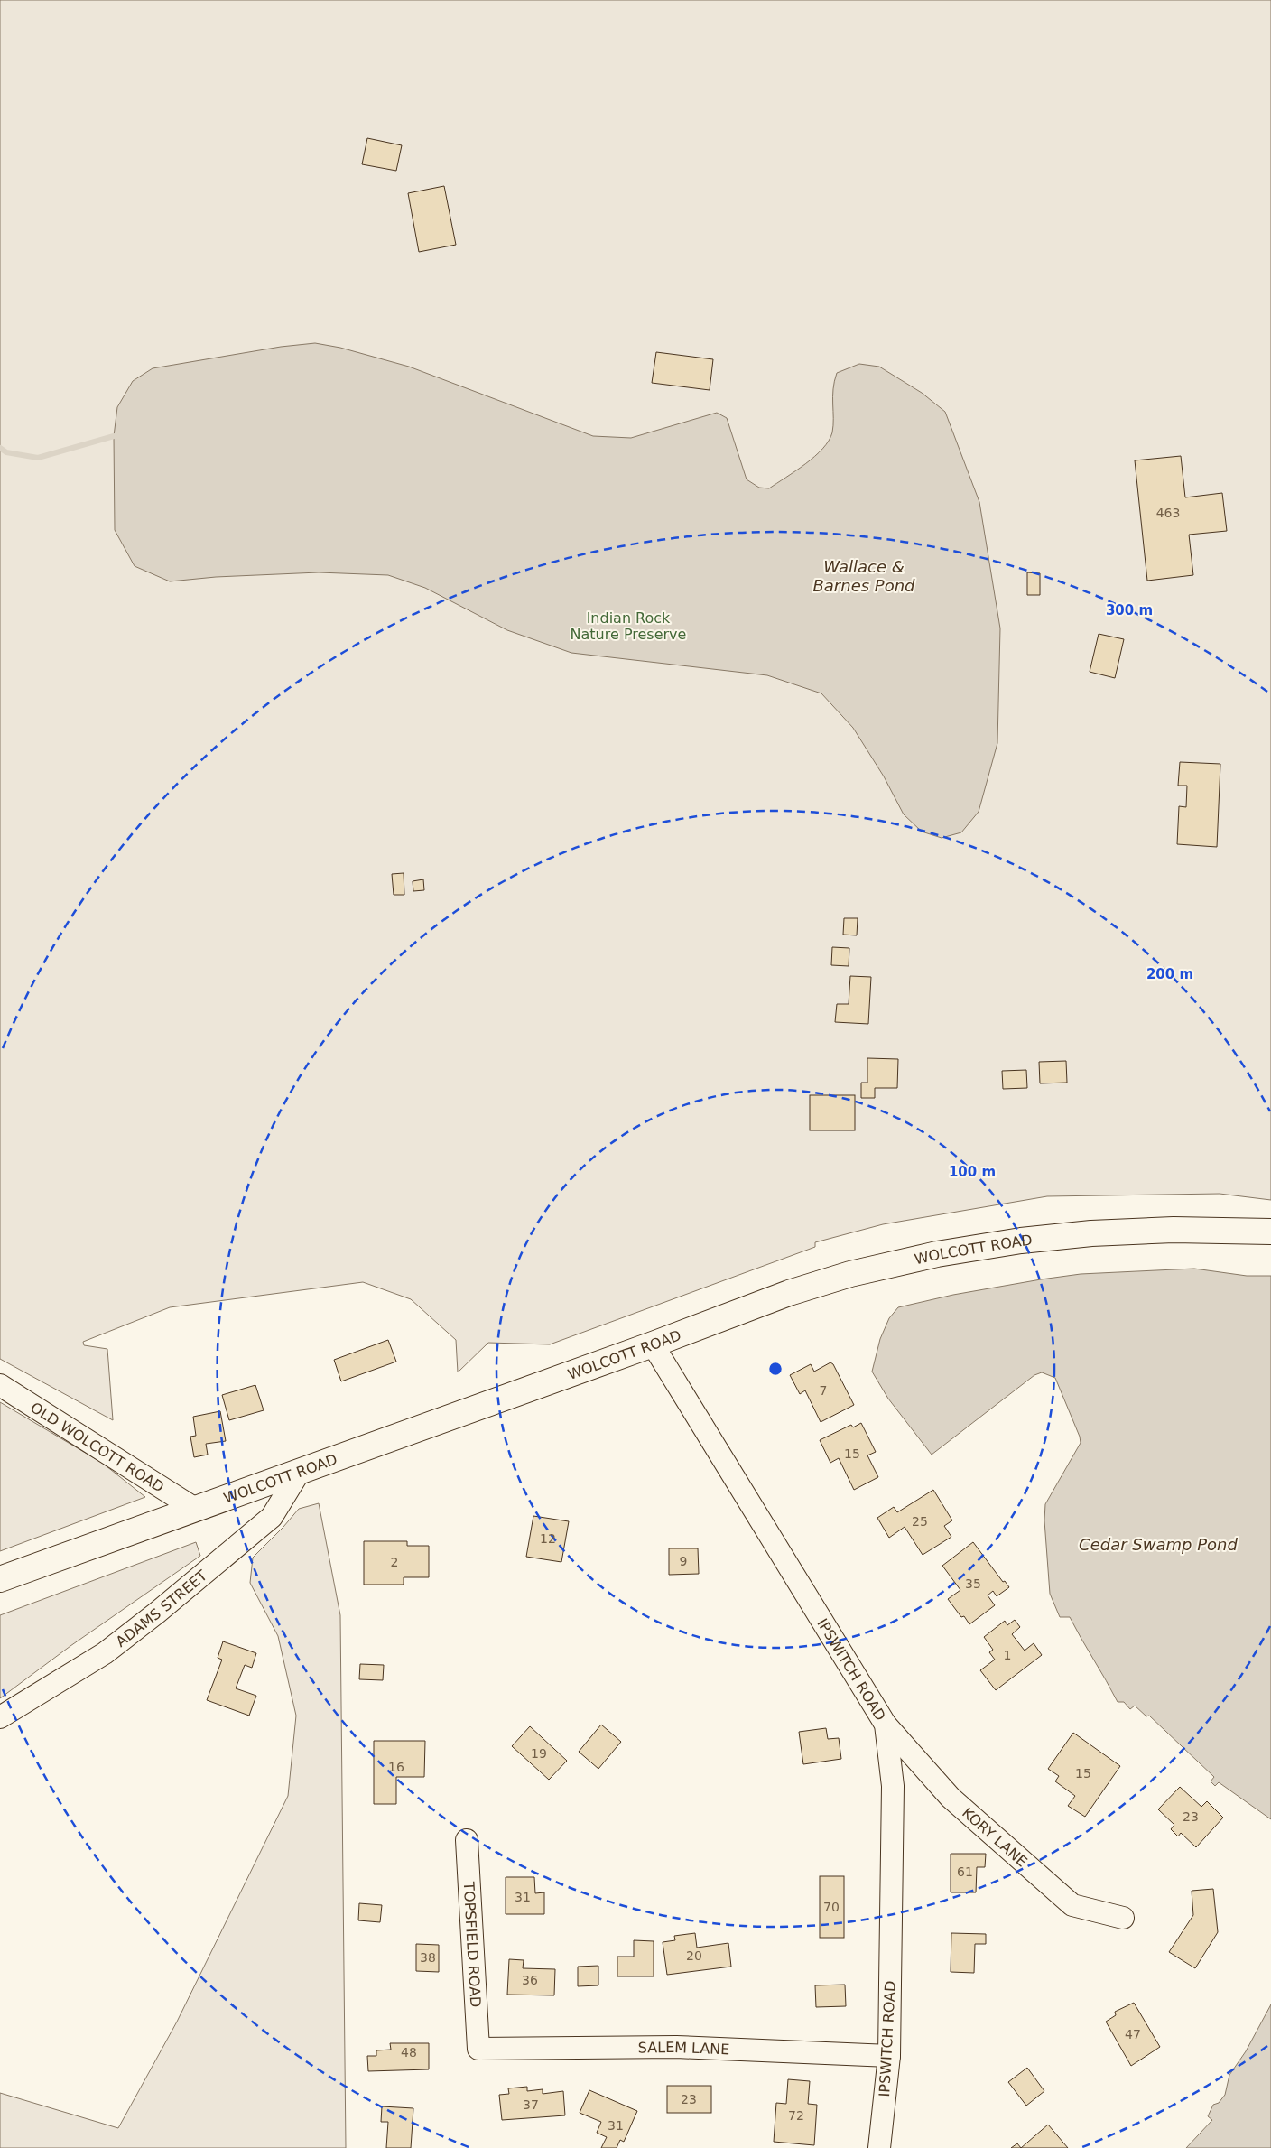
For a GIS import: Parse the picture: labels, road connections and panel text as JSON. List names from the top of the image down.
{
  "streets": {
    "main road": ["WOLCOTT ROAD"],
    "street": [
      "OLD WOLCOTT ROAD",
      "ADAMS STREET",
      "IPSWITCH ROAD",
      "KORY LANE",
      "TOPSFIELD ROAD",
      "SALEM LANE"
    ]
  },
  "crossings": [
    ["WOLCOTT ROAD", "OLD WOLCOTT ROAD"],
    ["WOLCOTT ROAD", "ADAMS STREET"],
    ["WOLCOTT ROAD", "IPSWITCH ROAD"],
    ["IPSWITCH ROAD", "KORY LANE"],
    ["IPSWITCH ROAD", "SALEM LANE"],
    ["TOPSFIELD ROAD", "SALEM LANE"]
  ],
  "water": ["Wallace & Barnes Pond", "Cedar Swamp Pond"],
  "parks": ["Indian Rock Nature Preserve"],
  "house_numbers": [
    "463",
    "7",
    "15",
    "25",
    "12",
    "9",
    "2",
    "35",
    "1",
    "19",
    "16",
    "15",
    "23",
    "61",
    "31",
    "70",
    "20",
    "38",
    "36",
    "47",
    "48",
    "23",
    "37",
    "72",
    "31"
  ],
  "rings": ["300 m", "200 m", "100 m"]
}
